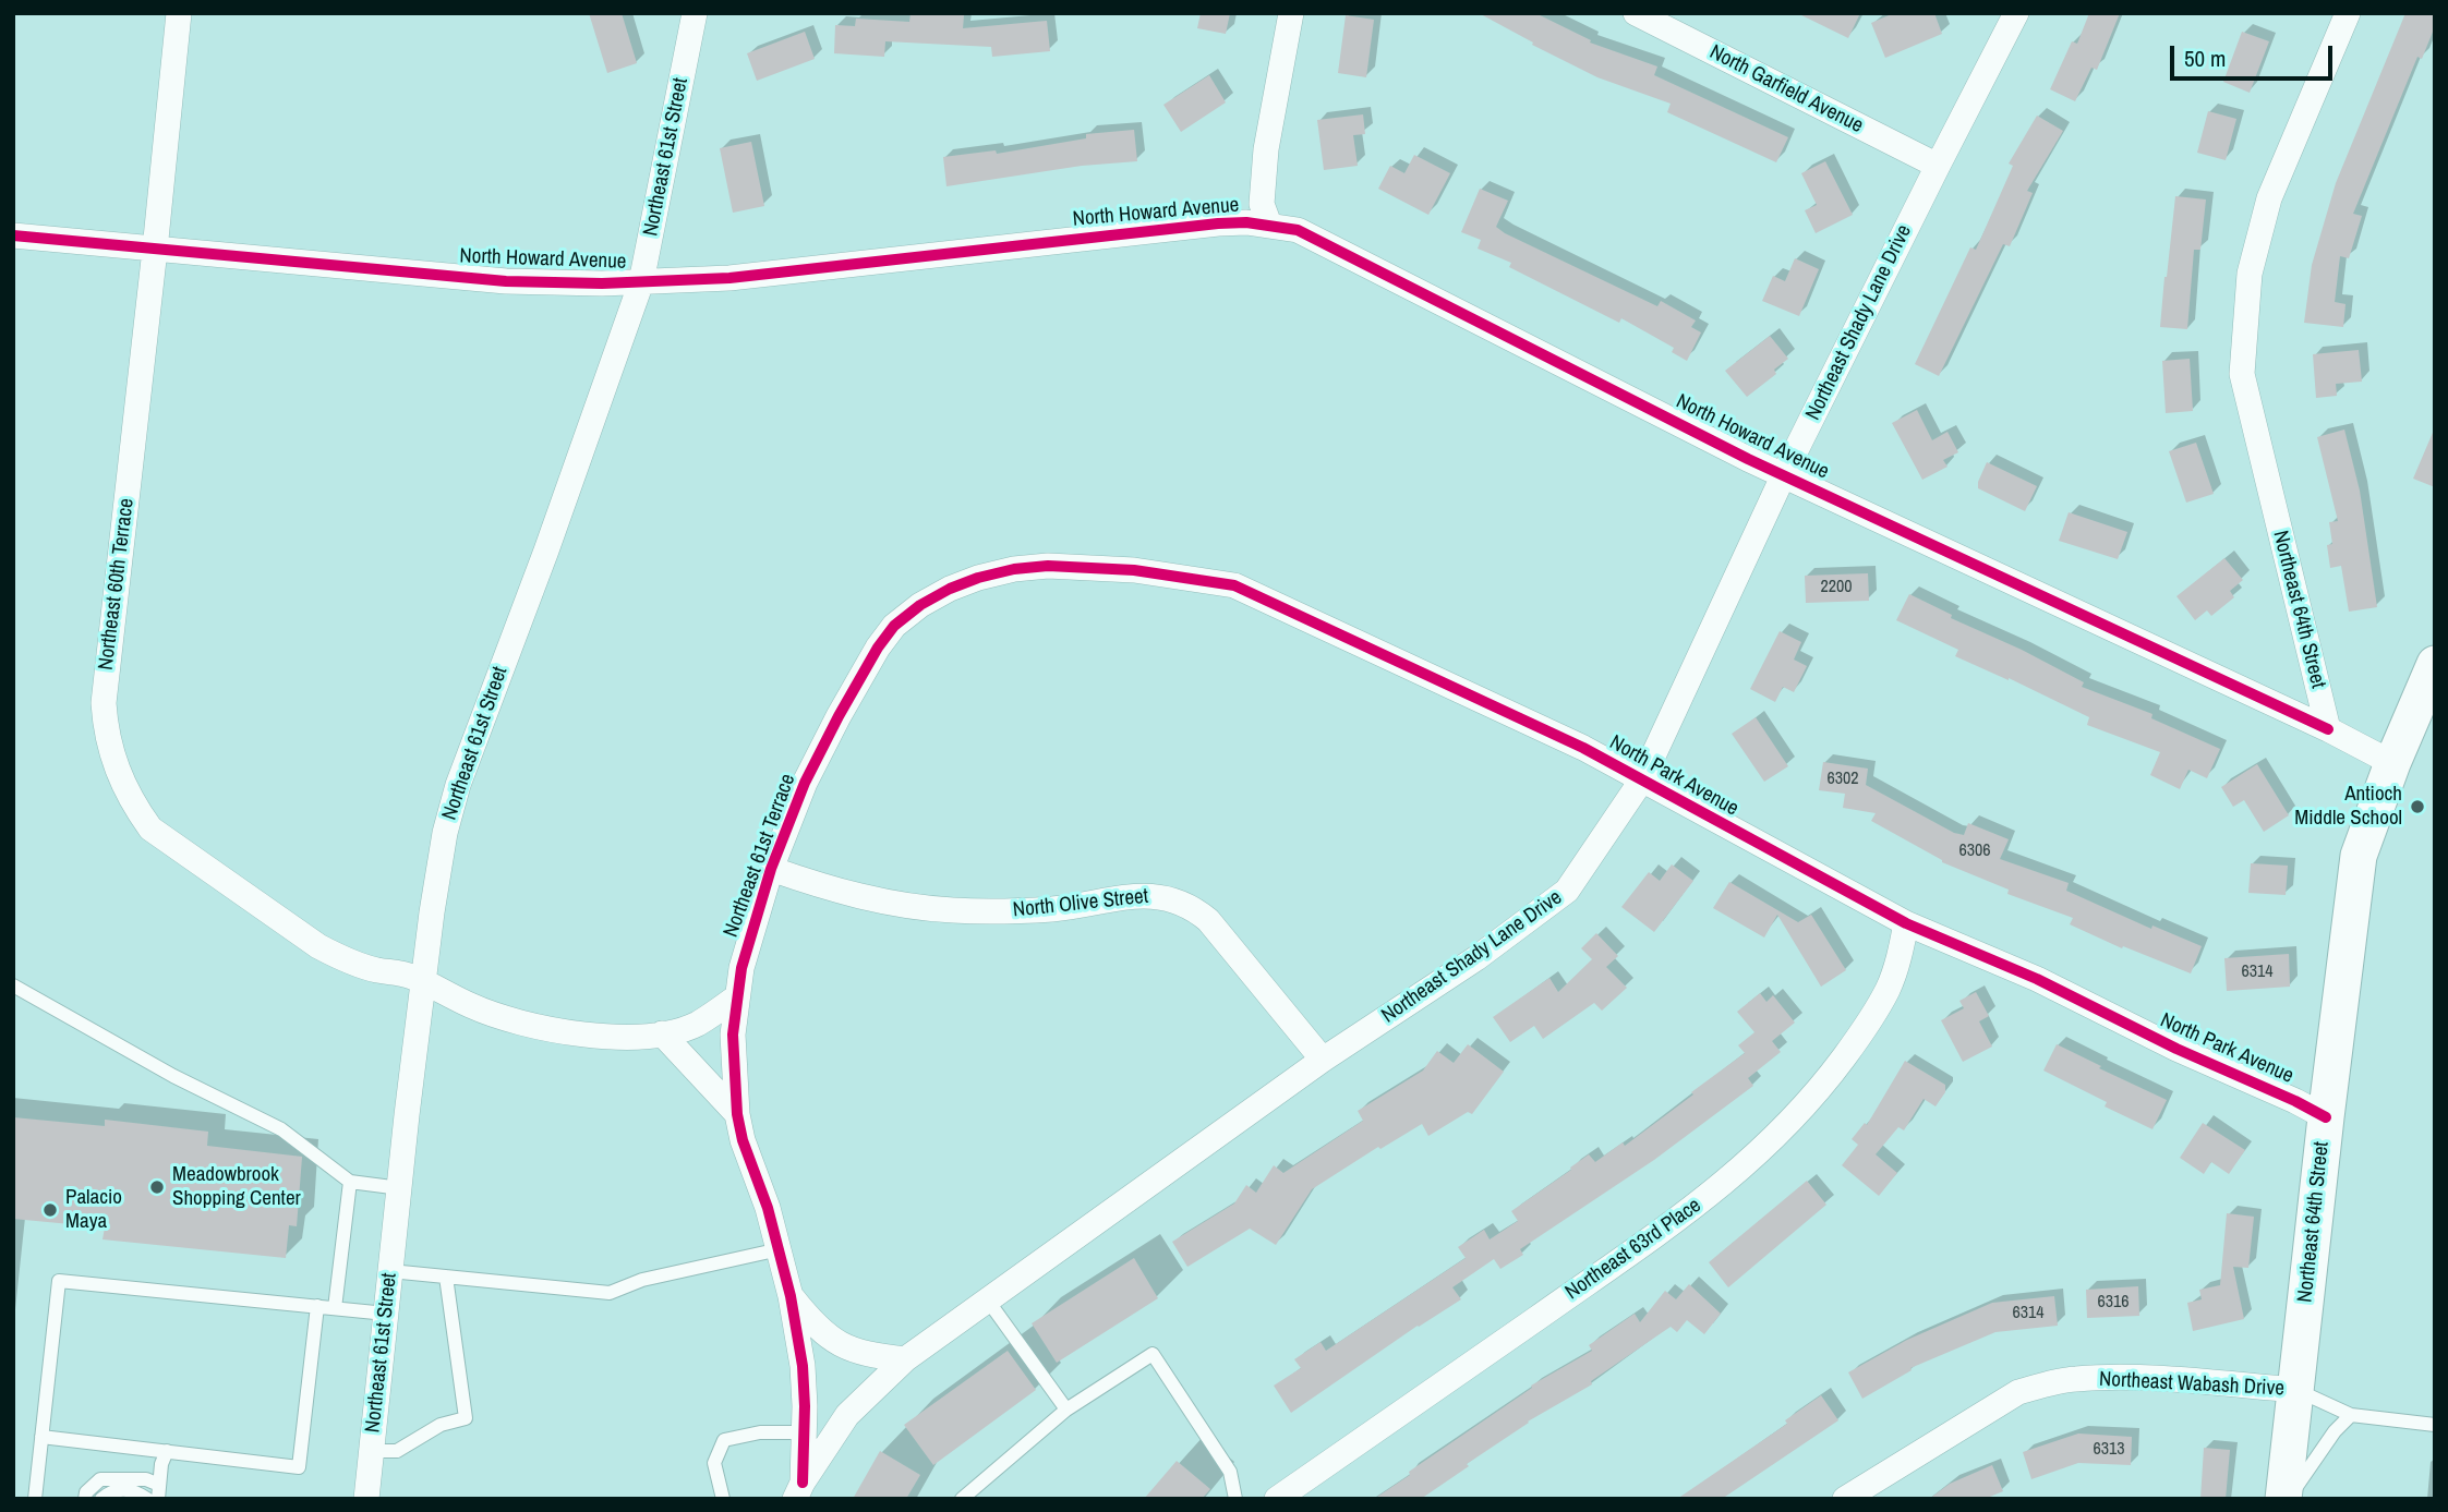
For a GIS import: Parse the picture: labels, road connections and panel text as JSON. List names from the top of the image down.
{
  "streets": {
    "street": [
      "North Garfield Avenue",
      "Northeast 61st Street",
      "North Howard Avenue",
      "Northeast Shady Lane Drive",
      "Northeast 60th Terrace",
      "Northeast 64th Street",
      "North Park Avenue",
      "Northeast 61st Terrace",
      "North Olive Street",
      "Northeast 63rd Place",
      "Northeast Wabash Drive"
    ]
  },
  "crossings": [
    ["North Garfield Avenue", "Northeast Shady Lane Drive"],
    ["Northeast 61st Street", "North Howard Avenue"],
    ["Northeast 61st Street", "Northeast 60th Terrace"],
    ["North Howard Avenue", "Northeast Shady Lane Drive"],
    ["North Howard Avenue", "Northeast 60th Terrace"],
    ["North Howard Avenue", "Northeast 64th Street"],
    ["Northeast Shady Lane Drive", "North Park Avenue"],
    ["Northeast Shady Lane Drive", "Northeast 61st Terrace"],
    ["Northeast Shady Lane Drive", "North Olive Street"],
    ["Northeast 64th Street", "North Park Avenue"],
    ["Northeast 64th Street", "Northeast Wabash Drive"],
    ["North Park Avenue", "Northeast 61st Terrace"],
    ["North Park Avenue", "Northeast 63rd Place"],
    ["Northeast 61st Terrace", "North Olive Street"]
  ],
  "places": ["Antioch Middle School", "Meadowbrook Shopping Center", "Palacio Maya"],
  "house_numbers": [
    "2200",
    "6302",
    "6306",
    "6314",
    "6316",
    "6314",
    "6313"
  ],
  "scale_bar": "50 m"
}
